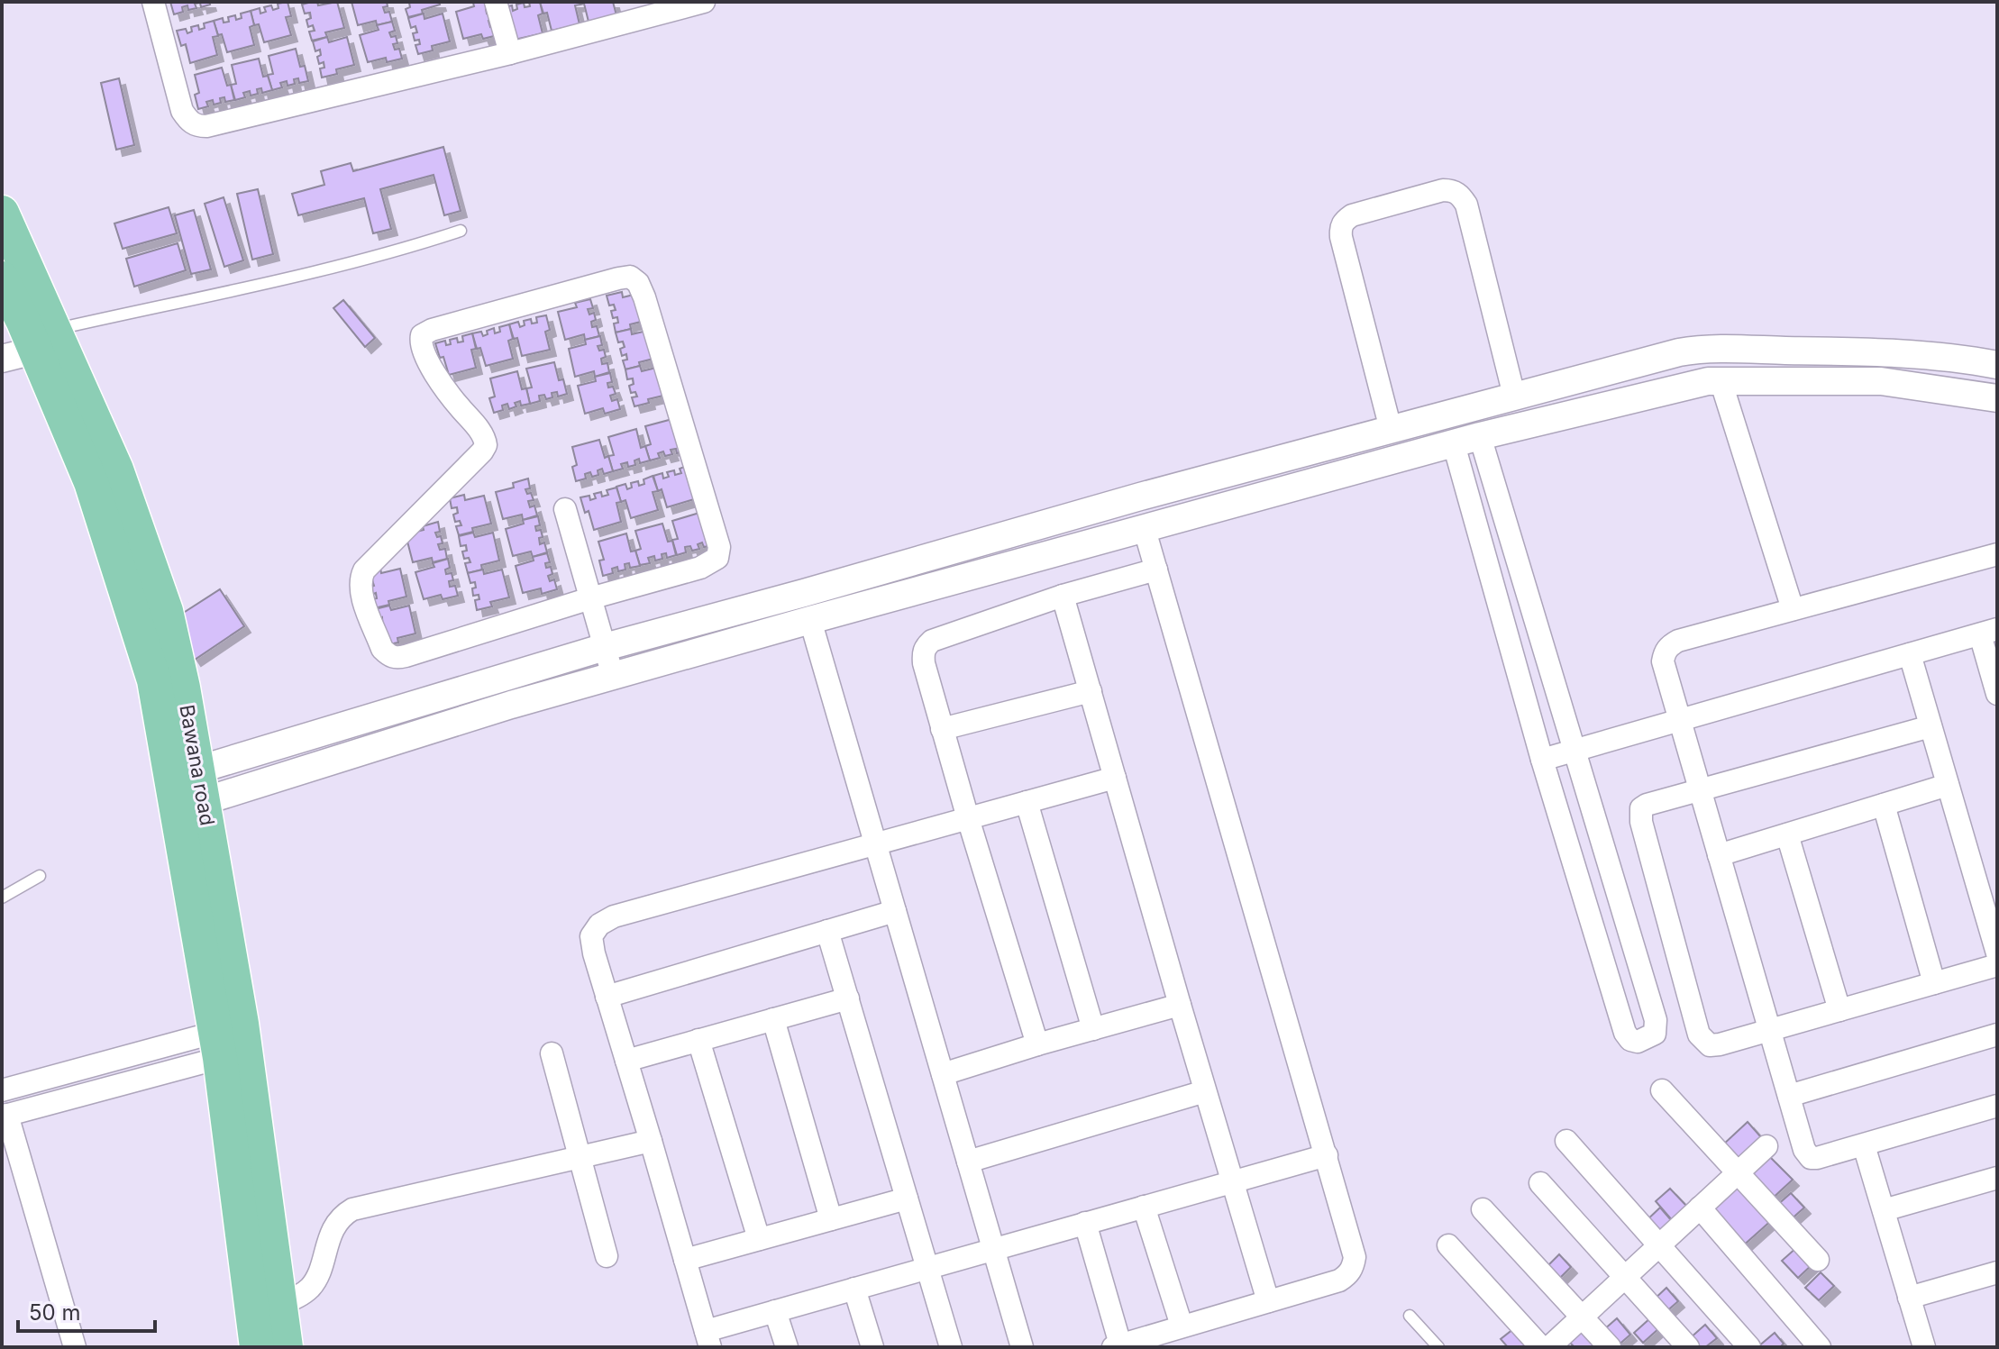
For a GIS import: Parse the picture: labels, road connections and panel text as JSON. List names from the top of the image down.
{
  "streets": {
    "main road": ["Bawana road"]
  },
  "scale_bar": "50 m"
}
